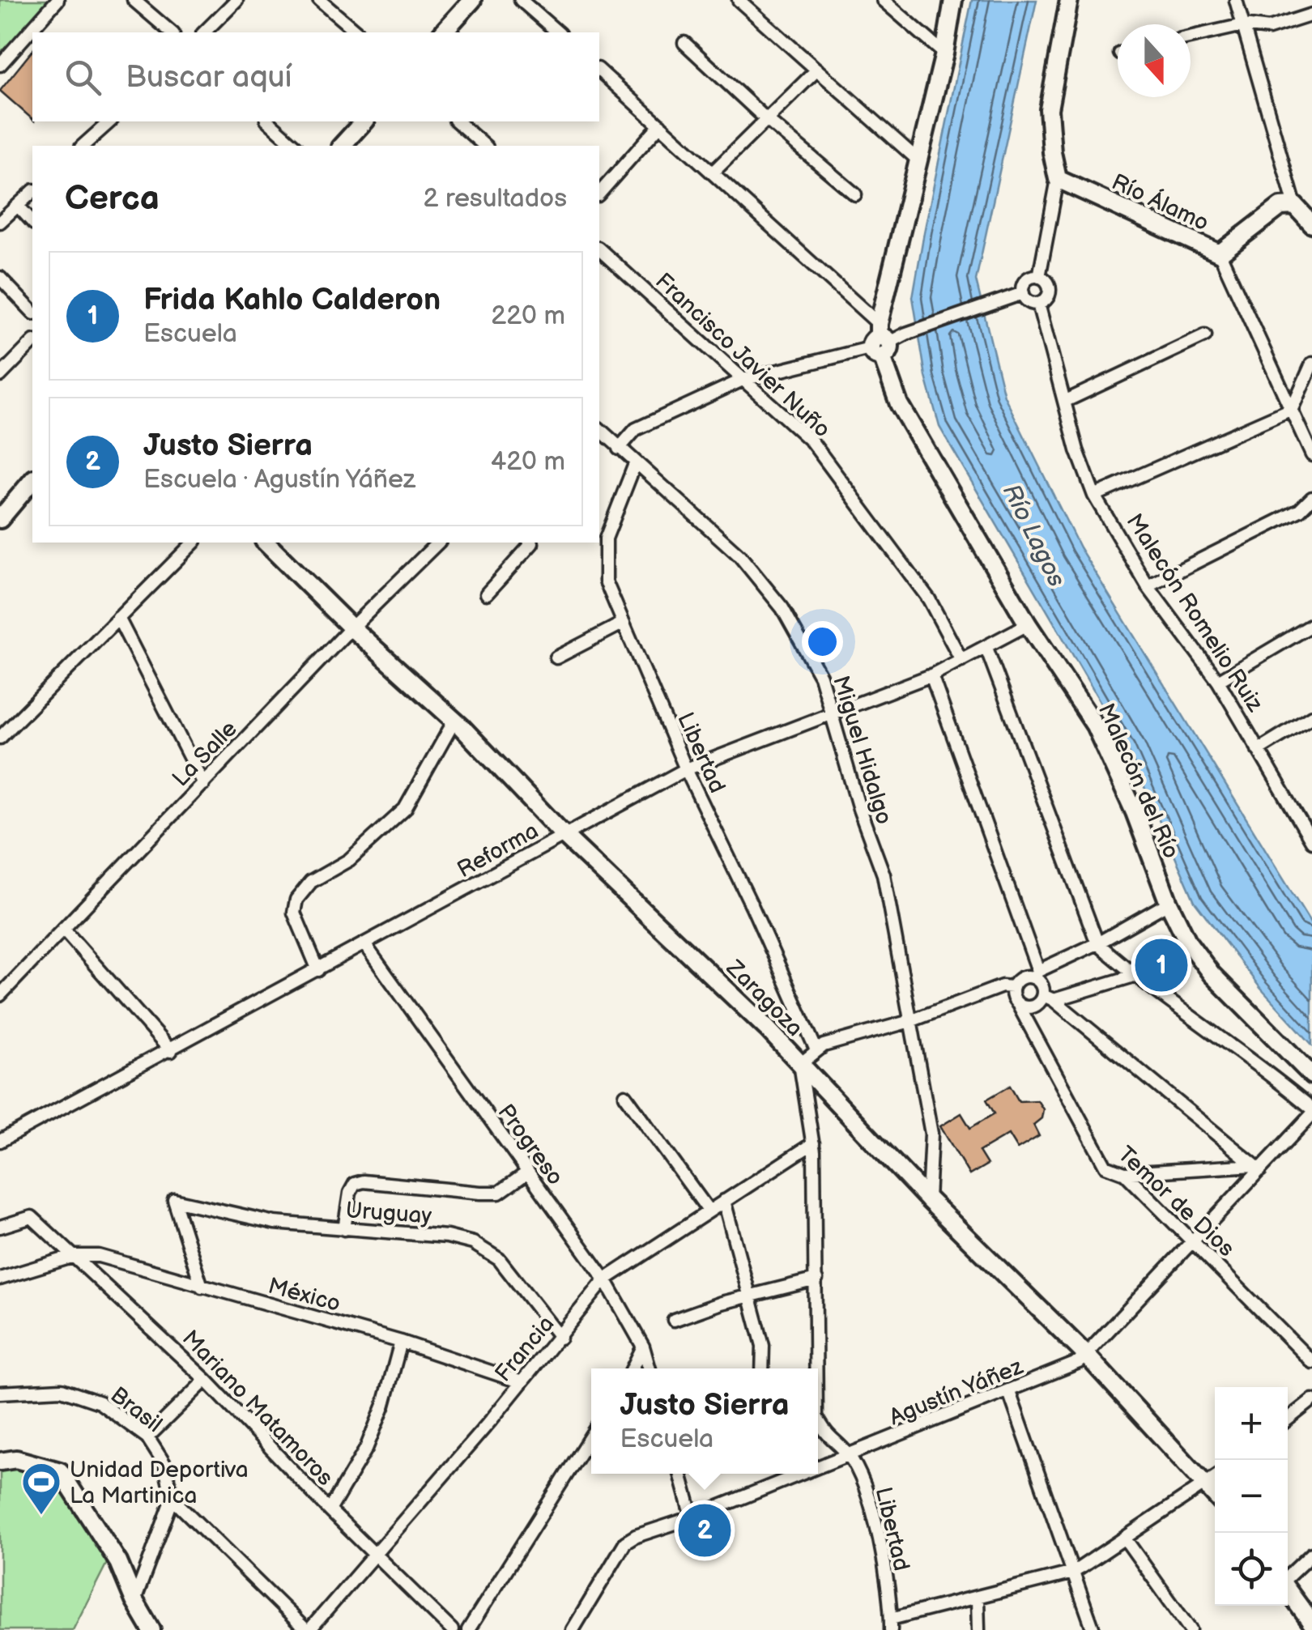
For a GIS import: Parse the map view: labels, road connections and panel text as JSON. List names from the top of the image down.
{
  "streets": {
    "street": [
      "Río Álamo",
      "Francisco Javier Nuño",
      "Malecón Romelio Ruiz",
      "Miguel Hidalgo",
      "Libertad",
      "La Salle",
      "Malecón del Río",
      "Reforma",
      "Zaragoza",
      "Progreso",
      "Temor de Dios",
      "Uruguay",
      "México",
      "Francia",
      "Agustín Yáñez",
      "Mariano Matamoros",
      "Brasil"
    ]
  },
  "crossings": [
    ["Francisco Javier Nuño", "Reforma"],
    ["Miguel Hidalgo", "Libertad"],
    ["Miguel Hidalgo", "Reforma"],
    ["Miguel Hidalgo", "Zaragoza"],
    ["Libertad", "Reforma"],
    ["Libertad", "Zaragoza"],
    ["Libertad", "Francia"],
    ["Libertad", "Agustín Yáñez"],
    ["La Salle", "Zaragoza"],
    ["Malecón del Río", "Reforma"],
    ["Reforma", "Zaragoza"],
    ["Reforma", "Progreso"],
    ["Zaragoza", "Agustín Yáñez"],
    ["Progreso", "Francia"],
    ["Temor de Dios", "Agustín Yáñez"],
    ["Uruguay", "México"],
    ["Uruguay", "Francia"],
    ["México", "Francia"],
    ["México", "Mariano Matamoros"],
    ["Francia", "Mariano Matamoros"]
  ],
  "water": ["Río Lagos"],
  "places": {
    "sports": ["Unidad Deportiva La Martinica"]
  },
  "north": "bottom",
  "page": {
    "search": "Buscar aquí",
    "heading": ["Cerca", "2 resultados"],
    "list": [
      {
        "mark": "1",
        "name": "Frida Kahlo Calderon",
        "note": "Escuela",
        "value": "220 m"
      },
      {
        "mark": "2",
        "name": "Justo Sierra",
        "note": "Escuela · Agustín Yáñez",
        "value": "420 m"
      }
    ],
    "pins": ["1", "2"],
    "popup": ["Justo Sierra", "Escuela"],
    "map_buttons": ["+", "−"]
  }
}
